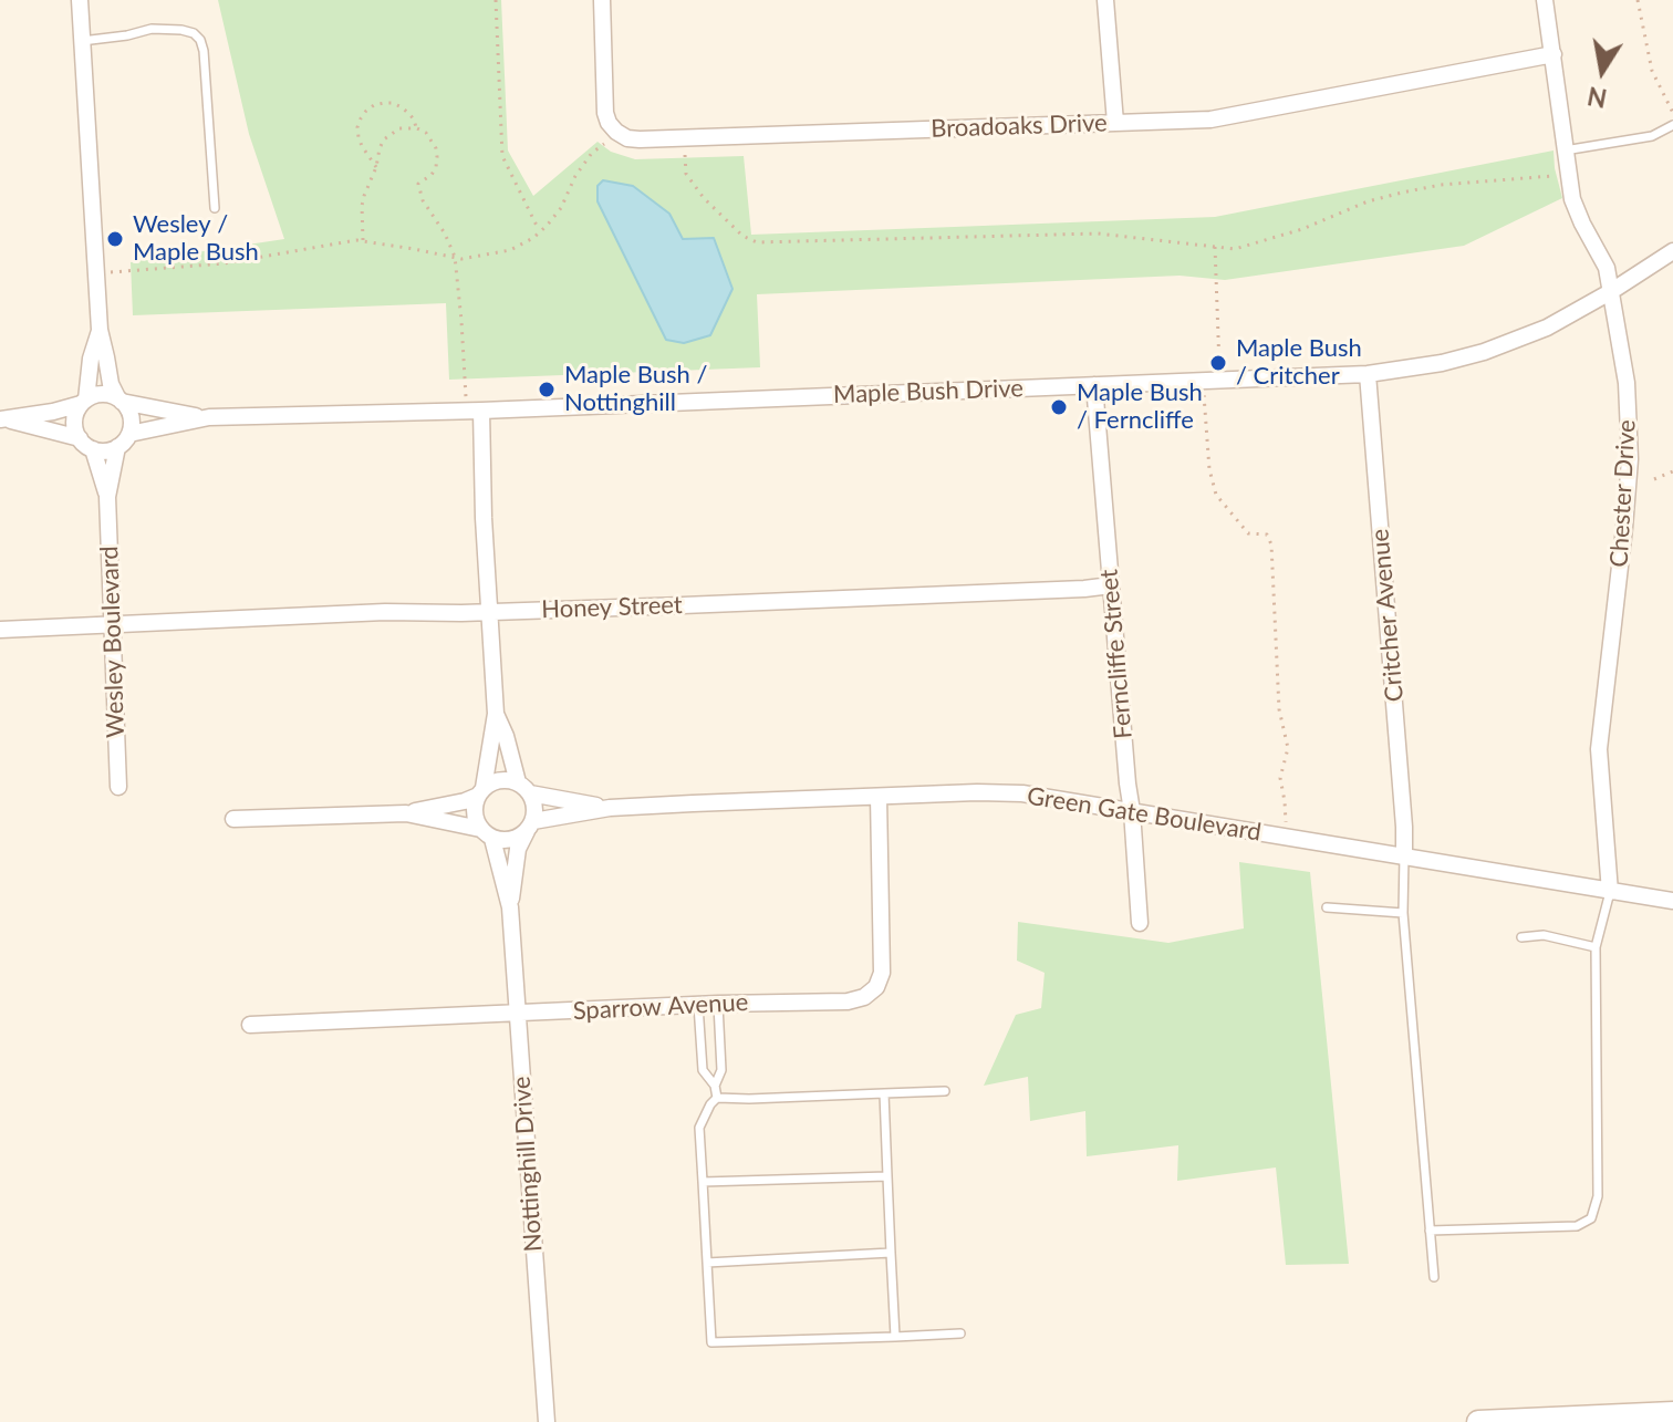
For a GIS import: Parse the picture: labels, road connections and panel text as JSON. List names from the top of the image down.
{
  "streets": {
    "street": [
      "Broadoaks Drive",
      "Maple Bush Drive",
      "Chester Drive",
      "Honey Street",
      "Critcher Avenue",
      "Wesley Boulevard",
      "Ferncliffe Street",
      "Green Gate Boulevard",
      "Sparrow Avenue",
      "Nottinghill Drive"
    ]
  },
  "crossings": [
    ["Broadoaks Drive", "Chester Drive"],
    ["Maple Bush Drive", "Chester Drive"],
    ["Maple Bush Drive", "Critcher Avenue"],
    ["Maple Bush Drive", "Wesley Boulevard"],
    ["Maple Bush Drive", "Ferncliffe Street"],
    ["Chester Drive", "Green Gate Boulevard"],
    ["Honey Street", "Wesley Boulevard"],
    ["Honey Street", "Ferncliffe Street"],
    ["Critcher Avenue", "Green Gate Boulevard"],
    ["Ferncliffe Street", "Green Gate Boulevard"],
    ["Green Gate Boulevard", "Sparrow Avenue"],
    ["Green Gate Boulevard", "Nottinghill Drive"],
    ["Sparrow Avenue", "Nottinghill Drive"]
  ],
  "places": [
    "Wesley / Maple Bush",
    "Maple Bush / Critcher",
    "Maple Bush / Nottinghill",
    "Maple Bush / Ferncliffe"
  ],
  "north": "bottom"
}
